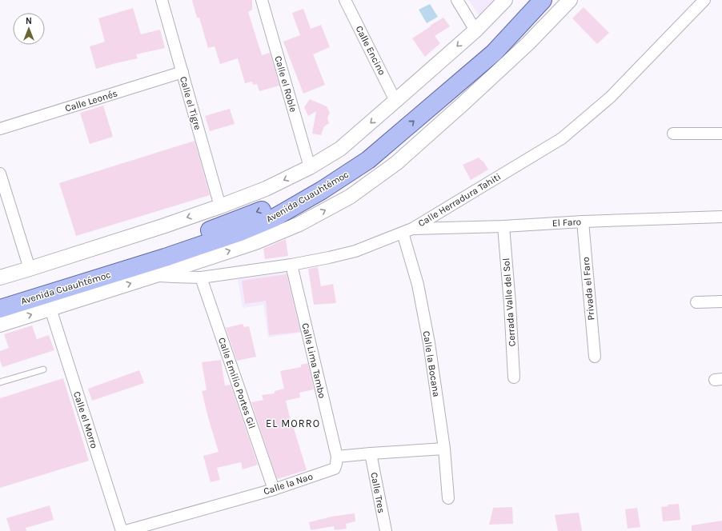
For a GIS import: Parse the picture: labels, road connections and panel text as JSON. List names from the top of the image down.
{
  "streets": {
    "main road": ["Avenida Cuauhtémoc"],
    "street": [
      "Calle Encino",
      "Calle el Roble",
      "Calle Leonés",
      "Calle el Tigre",
      "Calle Herradura Tahiti",
      "El Faro",
      "Privada el Faro",
      "Cerrada Valle del Sol",
      "Calle Lima Tambo",
      "Calle la Bocana",
      "Calle Emilio Portes Gil",
      "Calle el Morro",
      "Calle la Nao",
      "Calle Tres"
    ]
  },
  "crossings": [
    ["Calle Leonés", "Calle el Tigre"],
    ["Calle Herradura Tahiti", "El Faro"],
    ["Calle Herradura Tahiti", "Calle Lima Tambo"],
    ["Calle Herradura Tahiti", "Calle la Bocana"],
    ["Calle Herradura Tahiti", "Calle Emilio Portes Gil"],
    ["El Faro", "Privada el Faro"],
    ["El Faro", "Cerrada Valle del Sol"],
    ["El Faro", "Calle la Bocana"],
    ["Calle Lima Tambo", "Calle la Nao"],
    ["Calle Emilio Portes Gil", "Calle la Nao"]
  ],
  "districts": ["EL MORRO"],
  "north": "top"
}
